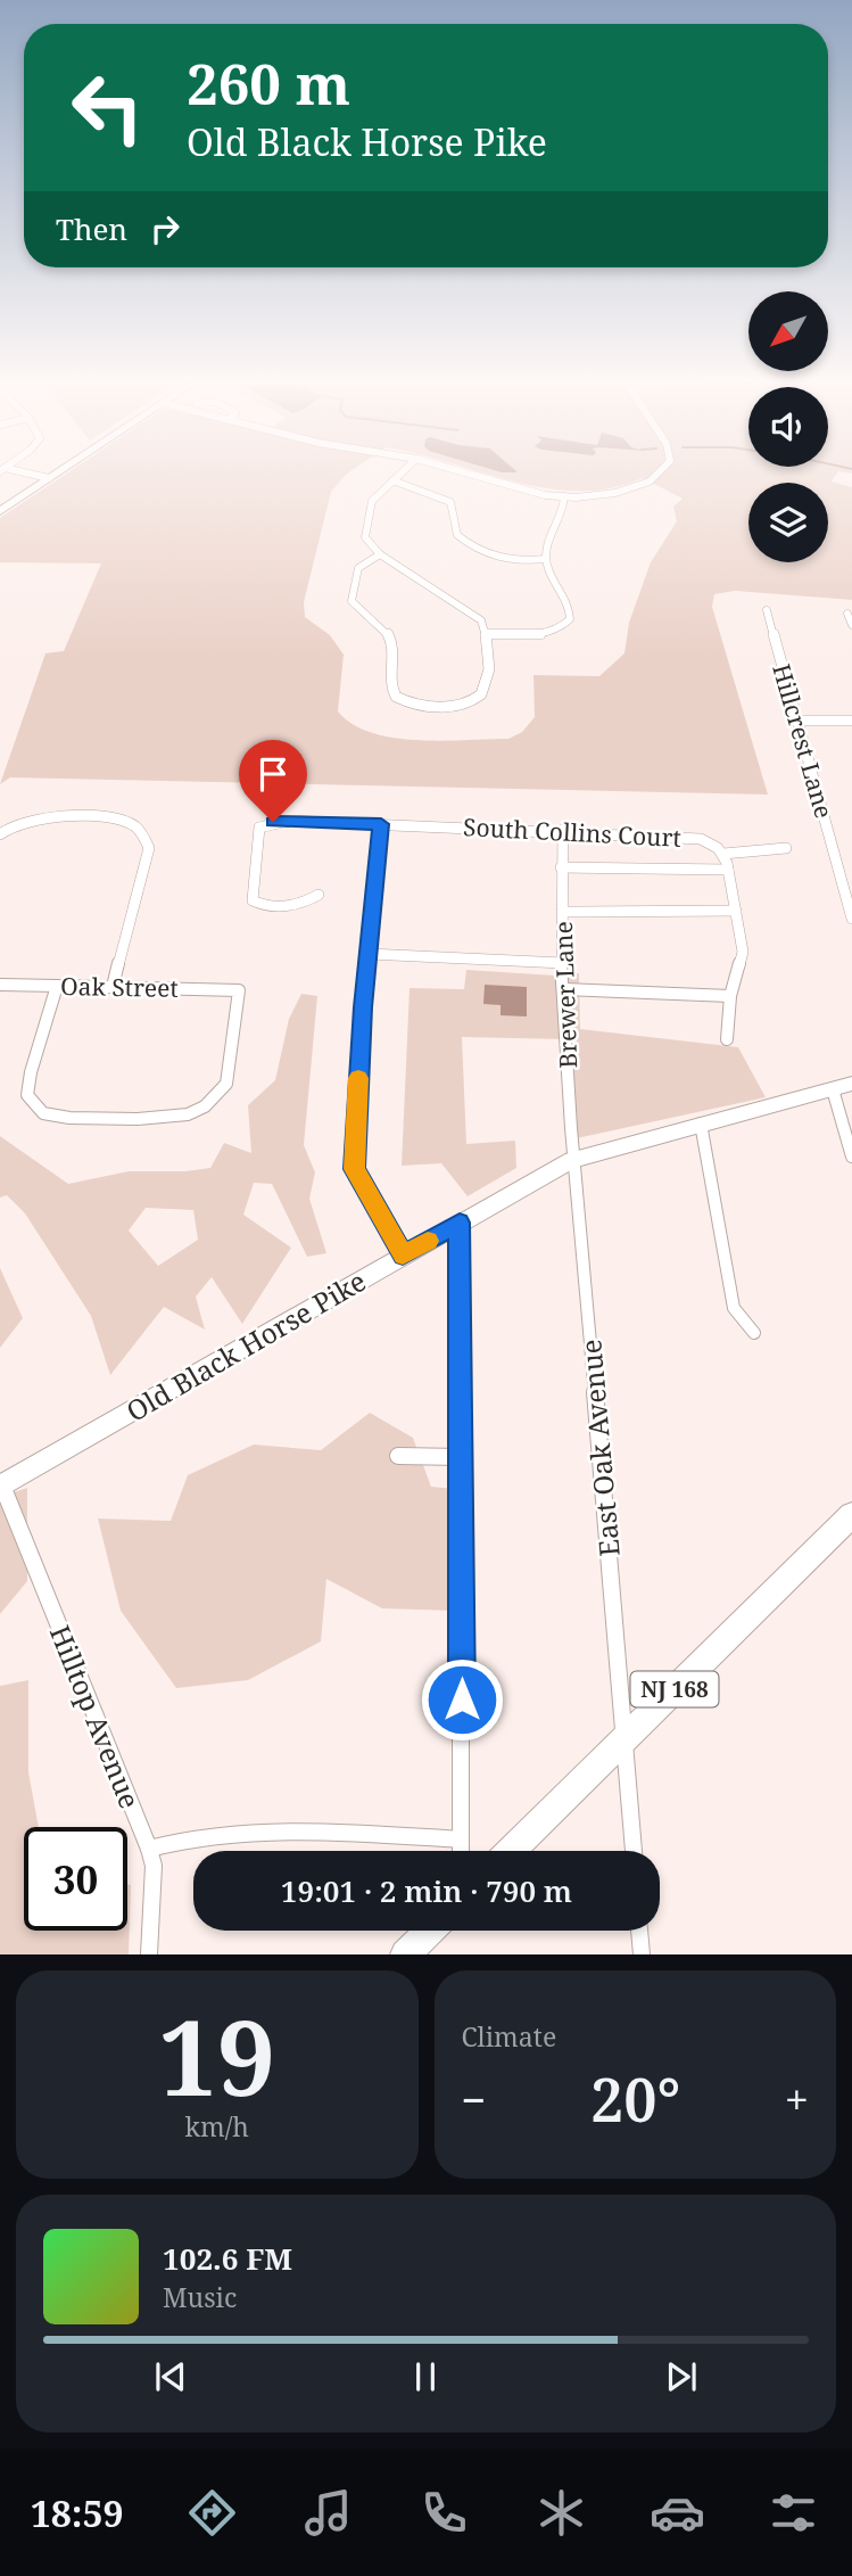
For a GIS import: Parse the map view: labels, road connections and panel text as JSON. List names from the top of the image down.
{
  "streets": {
    "main road": ["NJ 168"],
    "street": [
      "Hillcrest Lane",
      "South Collins Court",
      "Oak Street",
      "Brewer Lane",
      "Old Black Horse Pike",
      "East Oak Avenue",
      "Hilltop Avenue"
    ]
  },
  "crossings": [
    ["South Collins Court", "Brewer Lane"],
    ["Brewer Lane", "Old Black Horse Pike"],
    ["Brewer Lane", "East Oak Avenue"],
    ["Old Black Horse Pike", "East Oak Avenue"],
    ["Old Black Horse Pike", "Hilltop Avenue"],
    ["East Oak Avenue", "NJ 168"]
  ],
  "north": "bottom left",
  "page": {
    "turn": ["260 m", "Old Black Horse Pike"],
    "then": "Then",
    "limit": "30",
    "trip": "19:01 · 2 min · 790 m",
    "tile": [
      ["19", "km/h"],
      "Climate"
    ],
    "heat": ["−", "20°", "+"],
    "song": ["102.6 FM", "Music"],
    "tabs": "18:59"
  }
}
